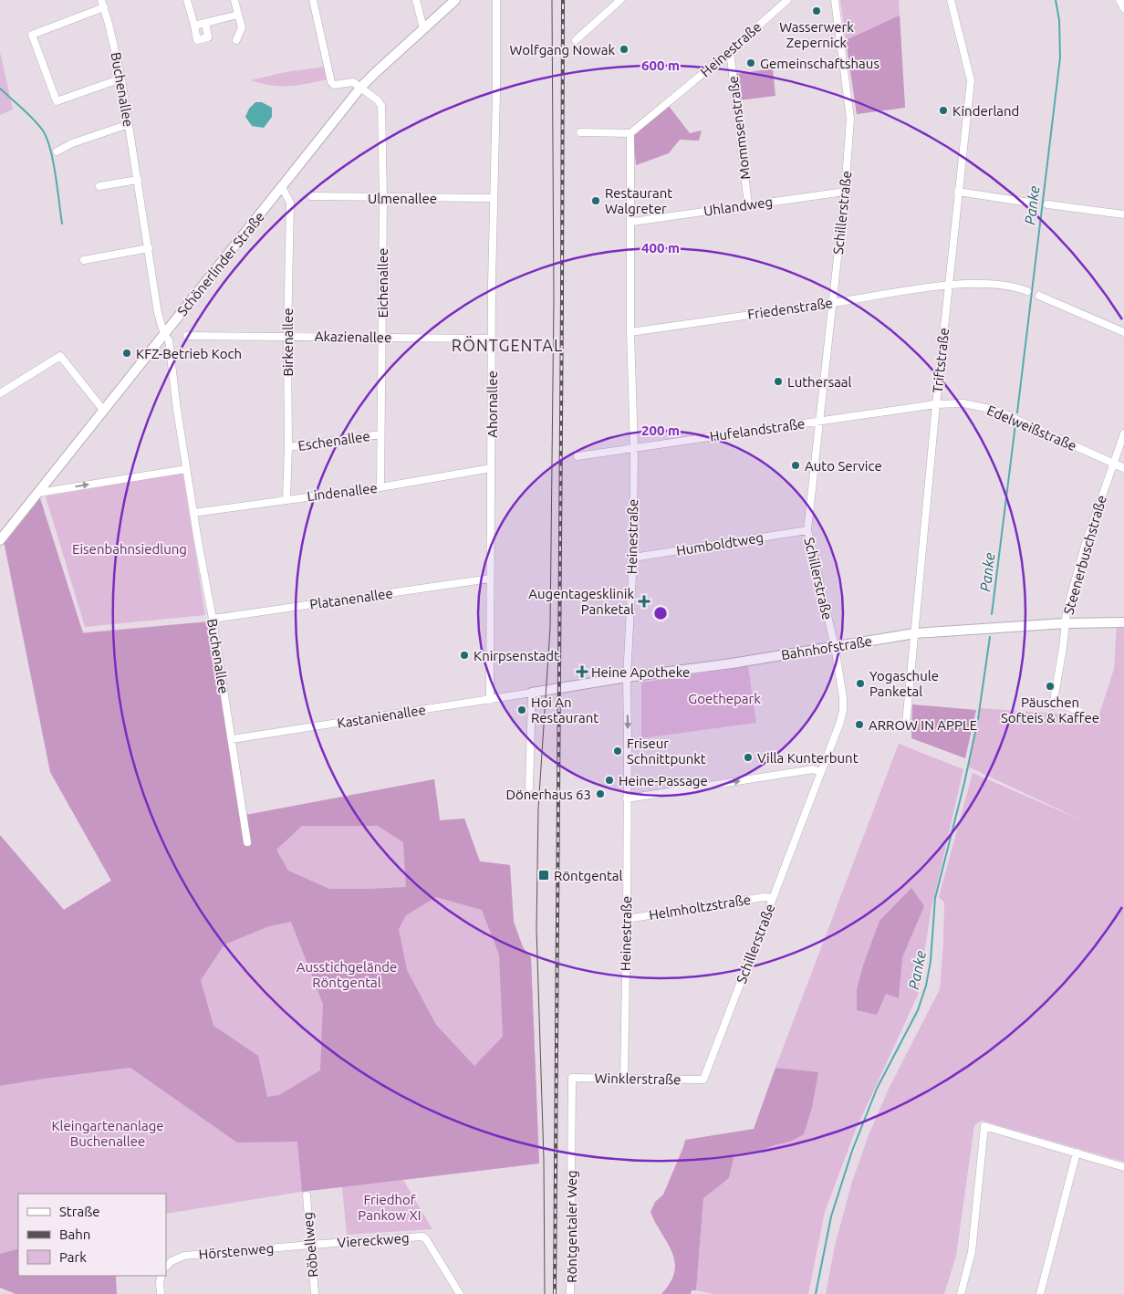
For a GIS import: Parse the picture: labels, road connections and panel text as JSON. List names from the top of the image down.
{
  "streets": {
    "street": [
      "Heinestraße",
      "Buchenallee",
      "Mommsenstraße",
      "Ulmenallee",
      "Uhlandweg",
      "Schillerstraße",
      "Schönerlinder Straße",
      "Eichenallee",
      "Friedenstraße",
      "Akazienallee",
      "Birkenallee",
      "Triftstraße",
      "Ahornallee",
      "Edelweißstraße",
      "Hufelandstraße",
      "Eschenallee",
      "Lindenallee",
      "Humboldtweg",
      "Steenerbuschstraße",
      "Platanenallee",
      "Bahnhofstraße",
      "Kastanienallee",
      "Helmholtzstraße",
      "Winklerstraße",
      "Röntgentaler Weg",
      "Viereckweg",
      "Röbellweg",
      "Hörstenweg"
    ]
  },
  "crossings": [
    ["Heinestraße", "Mommsenstraße"],
    ["Heinestraße", "Uhlandweg"],
    ["Heinestraße", "Friedenstraße"],
    ["Heinestraße", "Hufelandstraße"],
    ["Heinestraße", "Humboldtweg"],
    ["Heinestraße", "Bahnhofstraße"],
    ["Heinestraße", "Helmholtzstraße"],
    ["Heinestraße", "Winklerstraße"],
    ["Buchenallee", "Schönerlinder Straße"],
    ["Buchenallee", "Lindenallee"],
    ["Buchenallee", "Platanenallee"],
    ["Buchenallee", "Kastanienallee"],
    ["Mommsenstraße", "Uhlandweg"],
    ["Ulmenallee", "Eichenallee"],
    ["Ulmenallee", "Ahornallee"],
    ["Uhlandweg", "Schillerstraße"],
    ["Schillerstraße", "Friedenstraße"],
    ["Schillerstraße", "Hufelandstraße"],
    ["Schillerstraße", "Humboldtweg"],
    ["Schillerstraße", "Bahnhofstraße"],
    ["Schillerstraße", "Helmholtzstraße"],
    ["Schillerstraße", "Winklerstraße"],
    ["Schönerlinder Straße", "Eichenallee"],
    ["Schönerlinder Straße", "Birkenallee"],
    ["Eichenallee", "Akazienallee"],
    ["Eichenallee", "Eschenallee"],
    ["Eichenallee", "Lindenallee"],
    ["Friedenstraße", "Triftstraße"],
    ["Akazienallee", "Birkenallee"],
    ["Akazienallee", "Ahornallee"],
    ["Birkenallee", "Eschenallee"],
    ["Birkenallee", "Lindenallee"],
    ["Triftstraße", "Edelweißstraße"],
    ["Triftstraße", "Hufelandstraße"],
    ["Triftstraße", "Bahnhofstraße"],
    ["Ahornallee", "Lindenallee"],
    ["Ahornallee", "Platanenallee"],
    ["Ahornallee", "Kastanienallee"],
    ["Edelweißstraße", "Hufelandstraße"],
    ["Edelweißstraße", "Steenerbuschstraße"],
    ["Steenerbuschstraße", "Bahnhofstraße"],
    ["Bahnhofstraße", "Kastanienallee"],
    ["Winklerstraße", "Röntgentaler Weg"],
    ["Viereckweg", "Röbellweg"],
    ["Viereckweg", "Hörstenweg"],
    ["Röbellweg", "Hörstenweg"]
  ],
  "districts": ["RÖNTGENTAL"],
  "water": ["Panke"],
  "parks": [
    "Eisenbahnsiedlung",
    "Goethepark",
    "Ausstichgelände Röntgental",
    "Kleingartenanlage Buchenallee",
    "Friedhof Pankow XI"
  ],
  "places": {
    "other": [
      "Wasserwerk Zepernick",
      "Wolfgang Nowak",
      "Gemeinschaftshaus",
      "Kinderland",
      "Restaurant Walgreter",
      "KFZ-Betrieb Koch",
      "Luthersaal",
      "Auto Service",
      "Knirpsenstadt",
      "Yogaschule Panketal",
      "Päuschen Softeis & Kaffee",
      "Hoi An Restaurant",
      "ARROW IN APPLE",
      "Friseur Schnittpunkt",
      "Villa Kunterbunt",
      "Heine-Passage",
      "Dönerhaus 63"
    ],
    "health": ["Augentagesklinik Panketal", "Heine Apotheke"],
    "transit": ["Röntgental"]
  },
  "legend": ["Straße", "Bahn", "Park"],
  "rings": ["600 m", "400 m", "200 m"]
}
